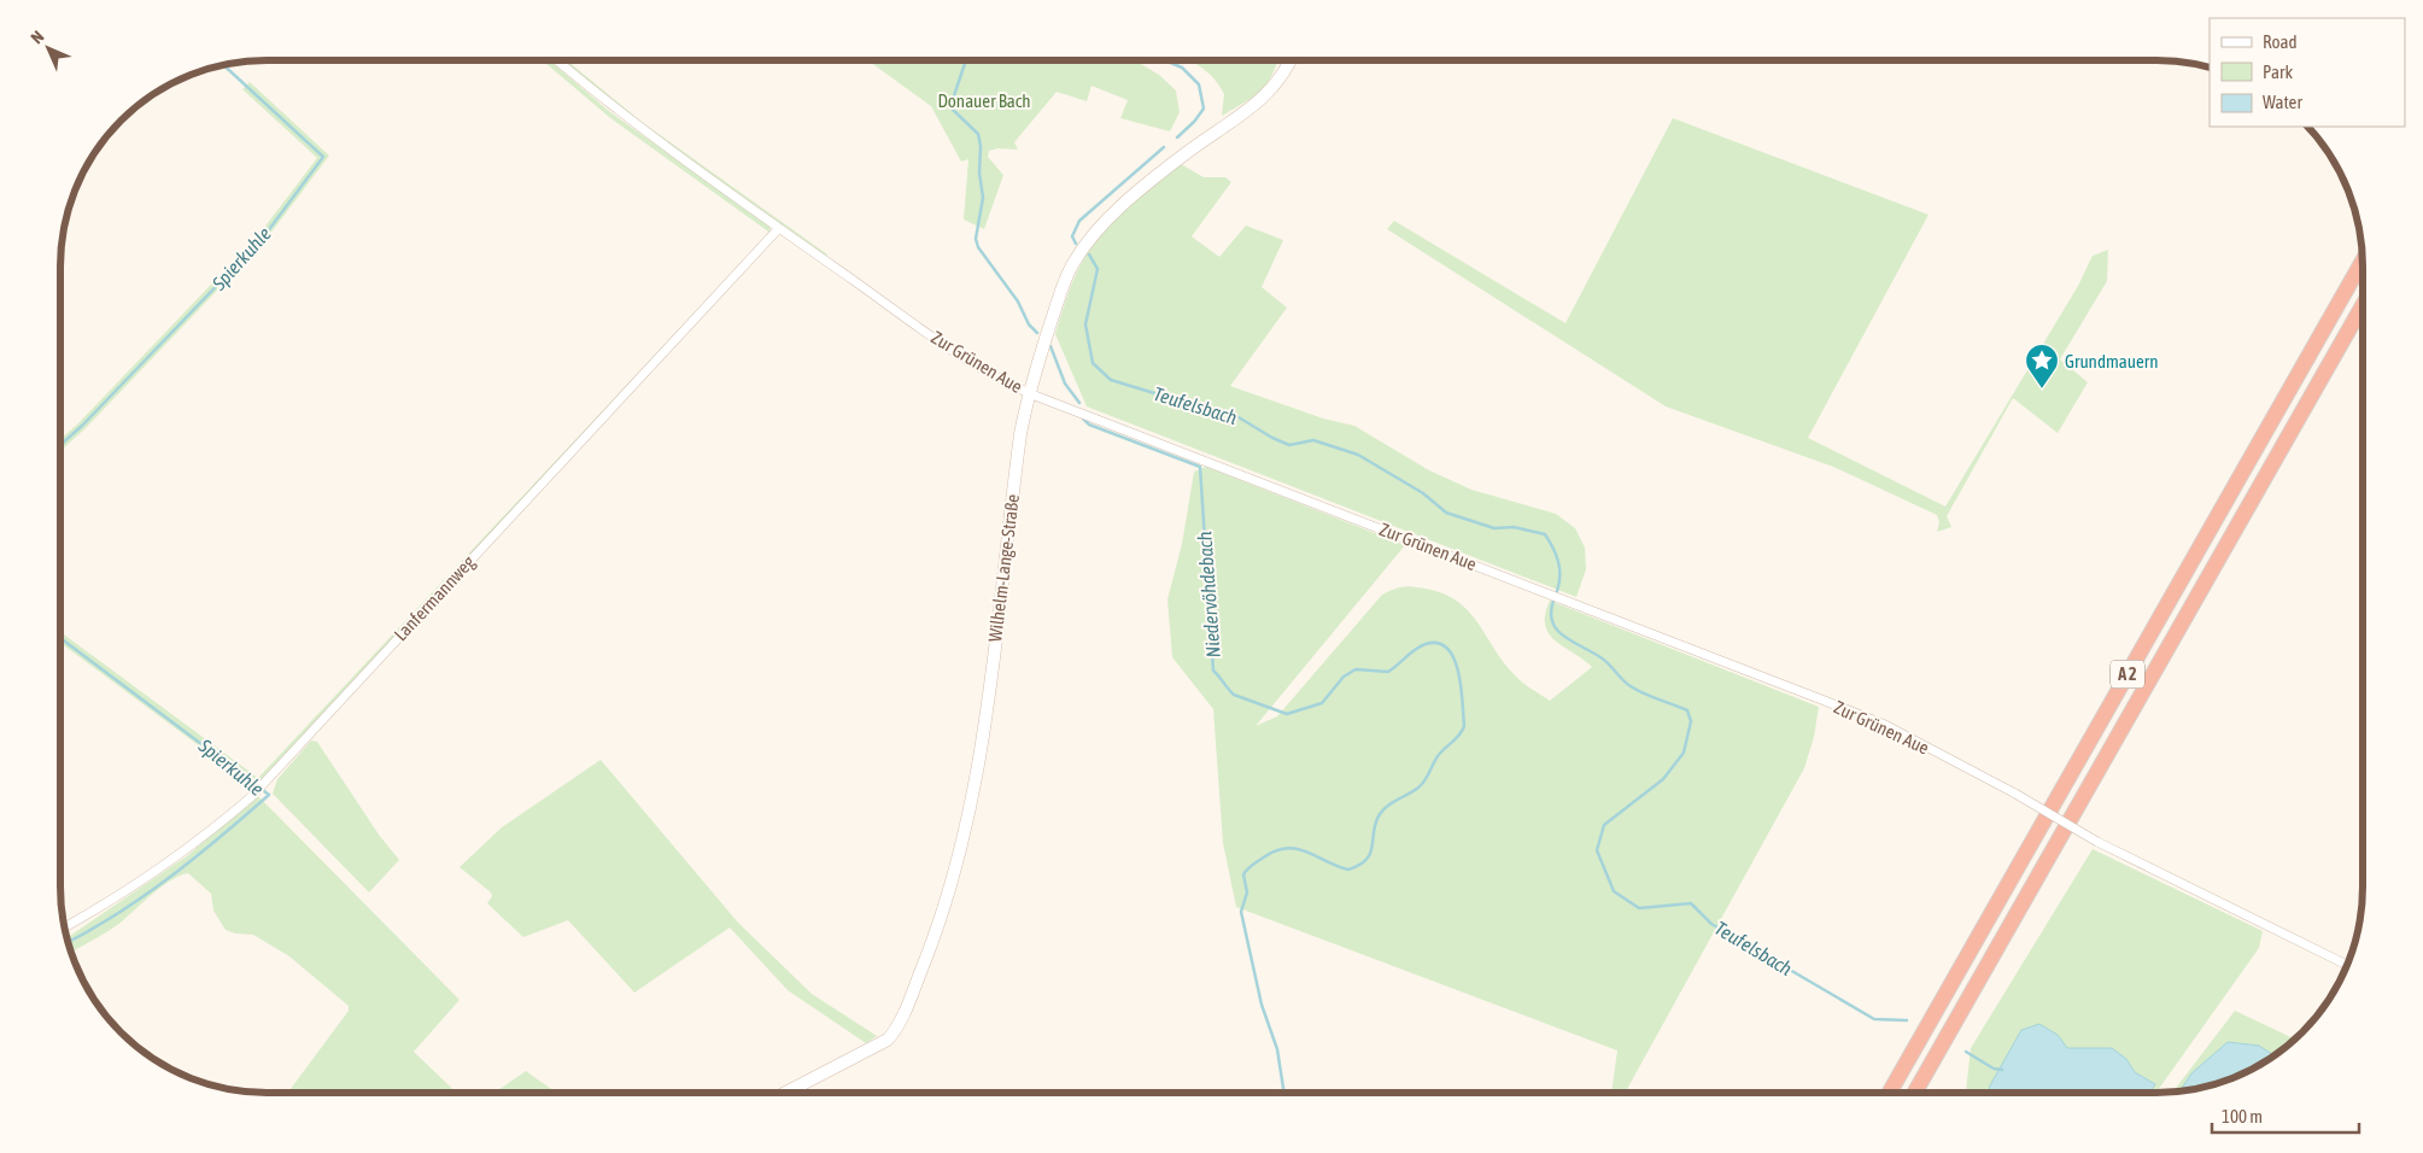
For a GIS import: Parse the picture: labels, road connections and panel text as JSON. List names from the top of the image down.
{
  "streets": {
    "highway": ["A 2"],
    "street": ["Zur Grünen Aue", "Wilhelm-Lange-Straße", "Lanfermannweg"]
  },
  "crossings": [
    ["Zur Grünen Aue", "Wilhelm-Lange-Straße"],
    ["Zur Grünen Aue", "Lanfermannweg"]
  ],
  "water": ["Spierkuhle", "Teufelsbach", "Niedervöhdebach"],
  "parks": ["Donauer Bach"],
  "places": {
    "place": ["Grundmauern"]
  },
  "legend": ["Road", "Park", "Water"],
  "scale_bar": "100 m",
  "north": "top left"
}
